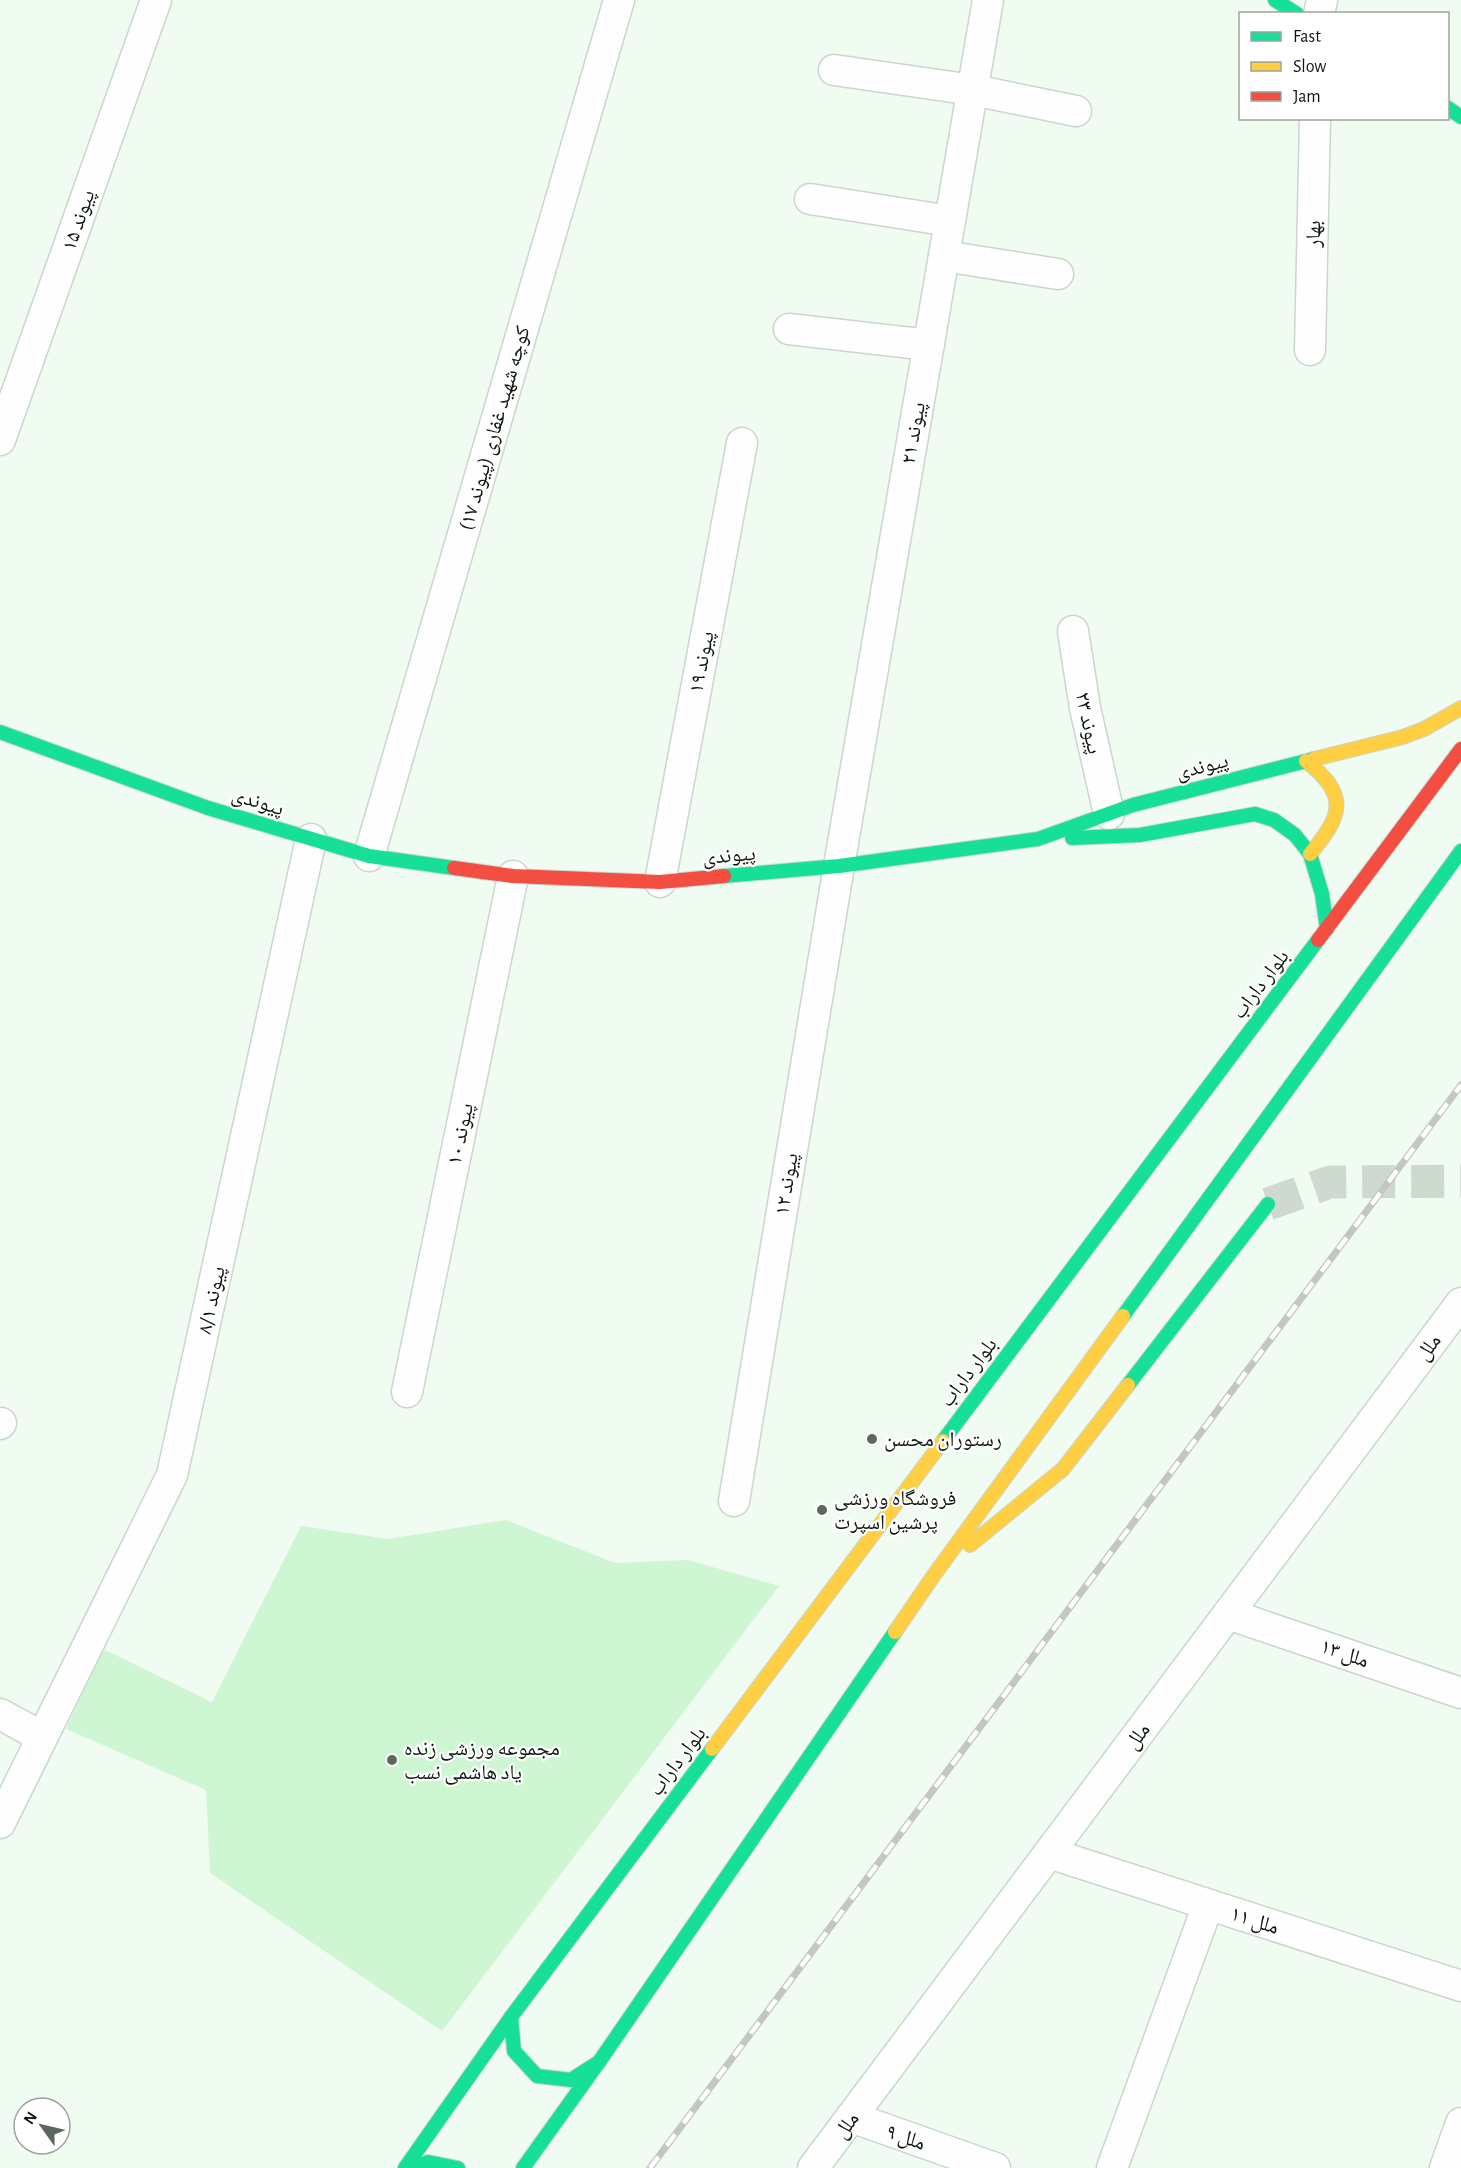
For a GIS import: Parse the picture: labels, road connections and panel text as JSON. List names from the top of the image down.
{
  "streets": {
    "main road": ["پیوندی", "بلوار داراب"],
    "street": [
      "پیوند ۱۵",
      "بهار",
      "کوچه شهید غفاری (پیوند ۱۷)",
      "پیوند ۲۱",
      "پیوند ۱۹",
      "پیوند ۲۳",
      "پیوند ۱۰",
      "پیوند ۱۲",
      "پیوند ۸/۱",
      "ملل",
      "ملل ۱۳",
      "ملل ۱۱",
      "ملل ۹"
    ]
  },
  "crossings": [
    ["کوچه شهید غفاری (پیوند ۱۷)", "پیوندی"],
    ["پیوند ۲۱", "پیوندی"],
    ["پیوند ۲۱", "پیوند ۱۲"],
    ["پیوند ۱۹", "پیوندی"],
    ["پیوند ۲۳", "پیوندی"],
    ["پیوندی", "پیوند ۱۰"],
    ["پیوندی", "پیوند ۱۲"],
    ["پیوندی", "پیوند ۸/۱"],
    ["ملل", "ملل ۱۳"],
    ["ملل", "ملل ۱۱"],
    ["ملل", "ملل ۹"]
  ],
  "places": ["رستوران محسن", "فروشگاه ورزشی پرشین اسپرت", "مجموعه ورزشی زنده یاد هاشمی نسب"],
  "legend": ["Fast", "Slow", "Jam"],
  "north": "top left"
}
